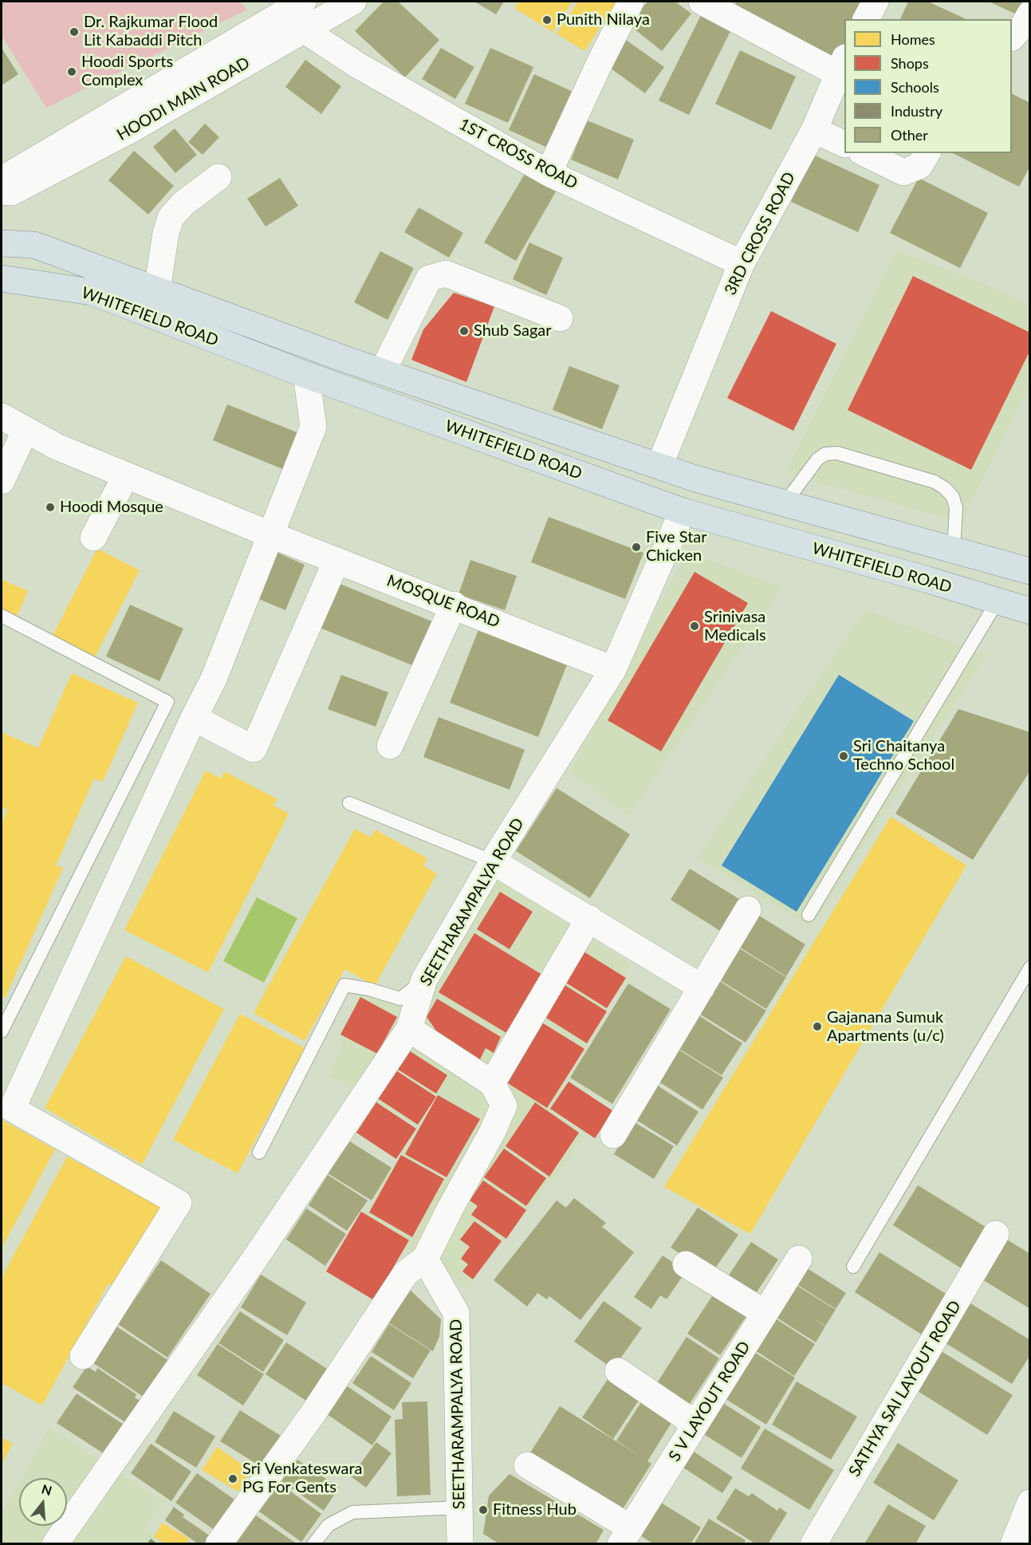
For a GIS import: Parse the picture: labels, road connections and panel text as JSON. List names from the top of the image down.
{
  "streets": {
    "main road": ["WHITEFIELD ROAD"],
    "street": [
      "HOODI MAIN ROAD",
      "1ST CROSS ROAD",
      "3RD CROSS ROAD",
      "MOSQUE ROAD",
      "SEETHARAMPALYA ROAD",
      "SATHYA SAI LAYOUT ROAD",
      "S V LAYOUT ROAD"
    ]
  },
  "crossings": [
    ["HOODI MAIN ROAD", "1ST CROSS ROAD"],
    ["1ST CROSS ROAD", "3RD CROSS ROAD"],
    ["3RD CROSS ROAD", "WHITEFIELD ROAD"],
    ["WHITEFIELD ROAD", "SEETHARAMPALYA ROAD"],
    ["MOSQUE ROAD", "SEETHARAMPALYA ROAD"]
  ],
  "places": [
    "Punith Nilaya",
    "Dr. Rajkumar Flood Lit Kabaddi Pitch",
    "Hoodi Sports Complex",
    "Shub Sagar",
    "Hoodi Mosque",
    "Five Star Chicken",
    "Srinivasa Medicals",
    "Sri Chaitanya Techno School",
    "Gajanana Sumuk Apartments (u/c)",
    "Sri Venkateswara PG For Gents",
    "Fitness Hub"
  ],
  "legend": [
    "Homes",
    "Shops",
    "Schools",
    "Industry",
    "Other"
  ],
  "north": "top"
}
